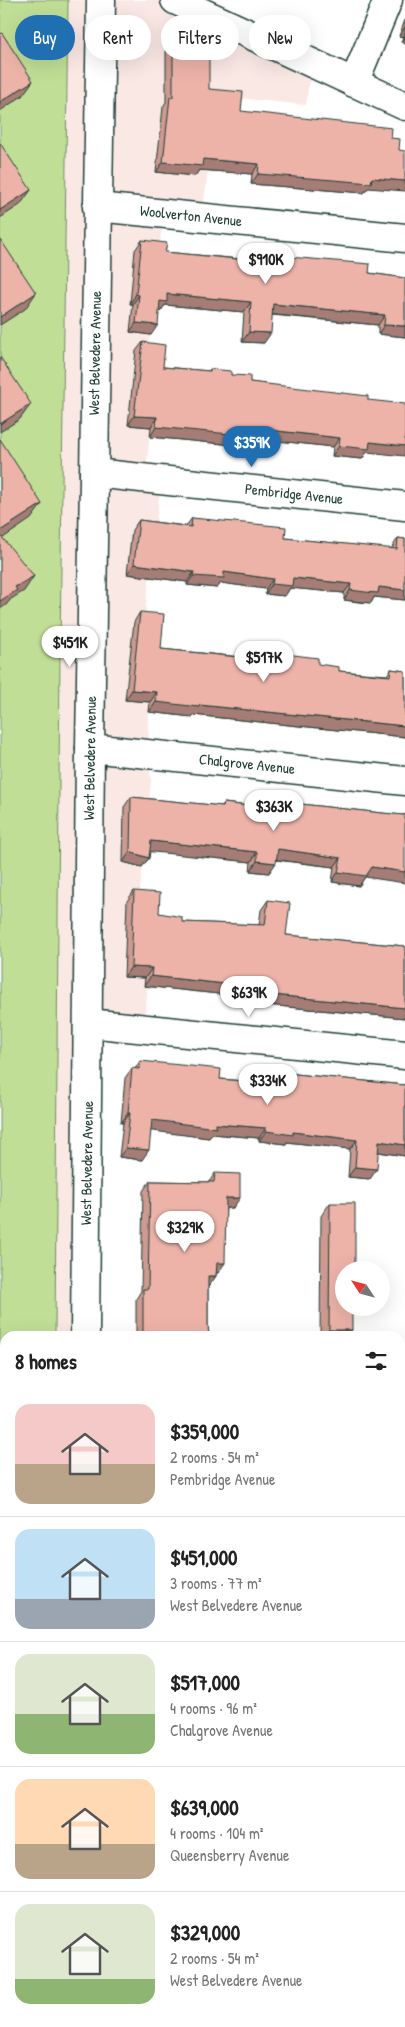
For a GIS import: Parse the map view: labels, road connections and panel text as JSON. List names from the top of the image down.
{
  "streets": {
    "street": [
      "Woolverton Avenue",
      "West Belvedere Avenue",
      "Pembridge Avenue",
      "Chalgrove Avenue"
    ]
  },
  "crossings": [
    ["Woolverton Avenue", "West Belvedere Avenue"],
    ["West Belvedere Avenue", "Pembridge Avenue"],
    ["West Belvedere Avenue", "Chalgrove Avenue"]
  ],
  "north": "top left",
  "page": {
    "chip": [
      "Buy",
      "Rent",
      "Filters",
      "New"
    ],
    "price": [
      "$910K",
      "$359K",
      "$451K",
      "$517K",
      "$363K",
      "$639K",
      "$334K",
      "$329K"
    ],
    "heading": "8 homes",
    "list": [
      {
        "name": "$359,000",
        "note": "2 rooms · 54 m² · Pembridge Avenue"
      },
      {
        "name": "$451,000",
        "note": "3 rooms · 77 m² · West Belvedere Avenue"
      },
      {
        "name": "$517,000",
        "note": "4 rooms · 96 m² · Chalgrove Avenue"
      },
      {
        "name": "$639,000",
        "note": "4 rooms · 104 m² · Queensberry Avenue"
      },
      {
        "name": "$329,000",
        "note": "2 rooms · 54 m² · West Belvedere Avenue"
      }
    ]
  }
}
